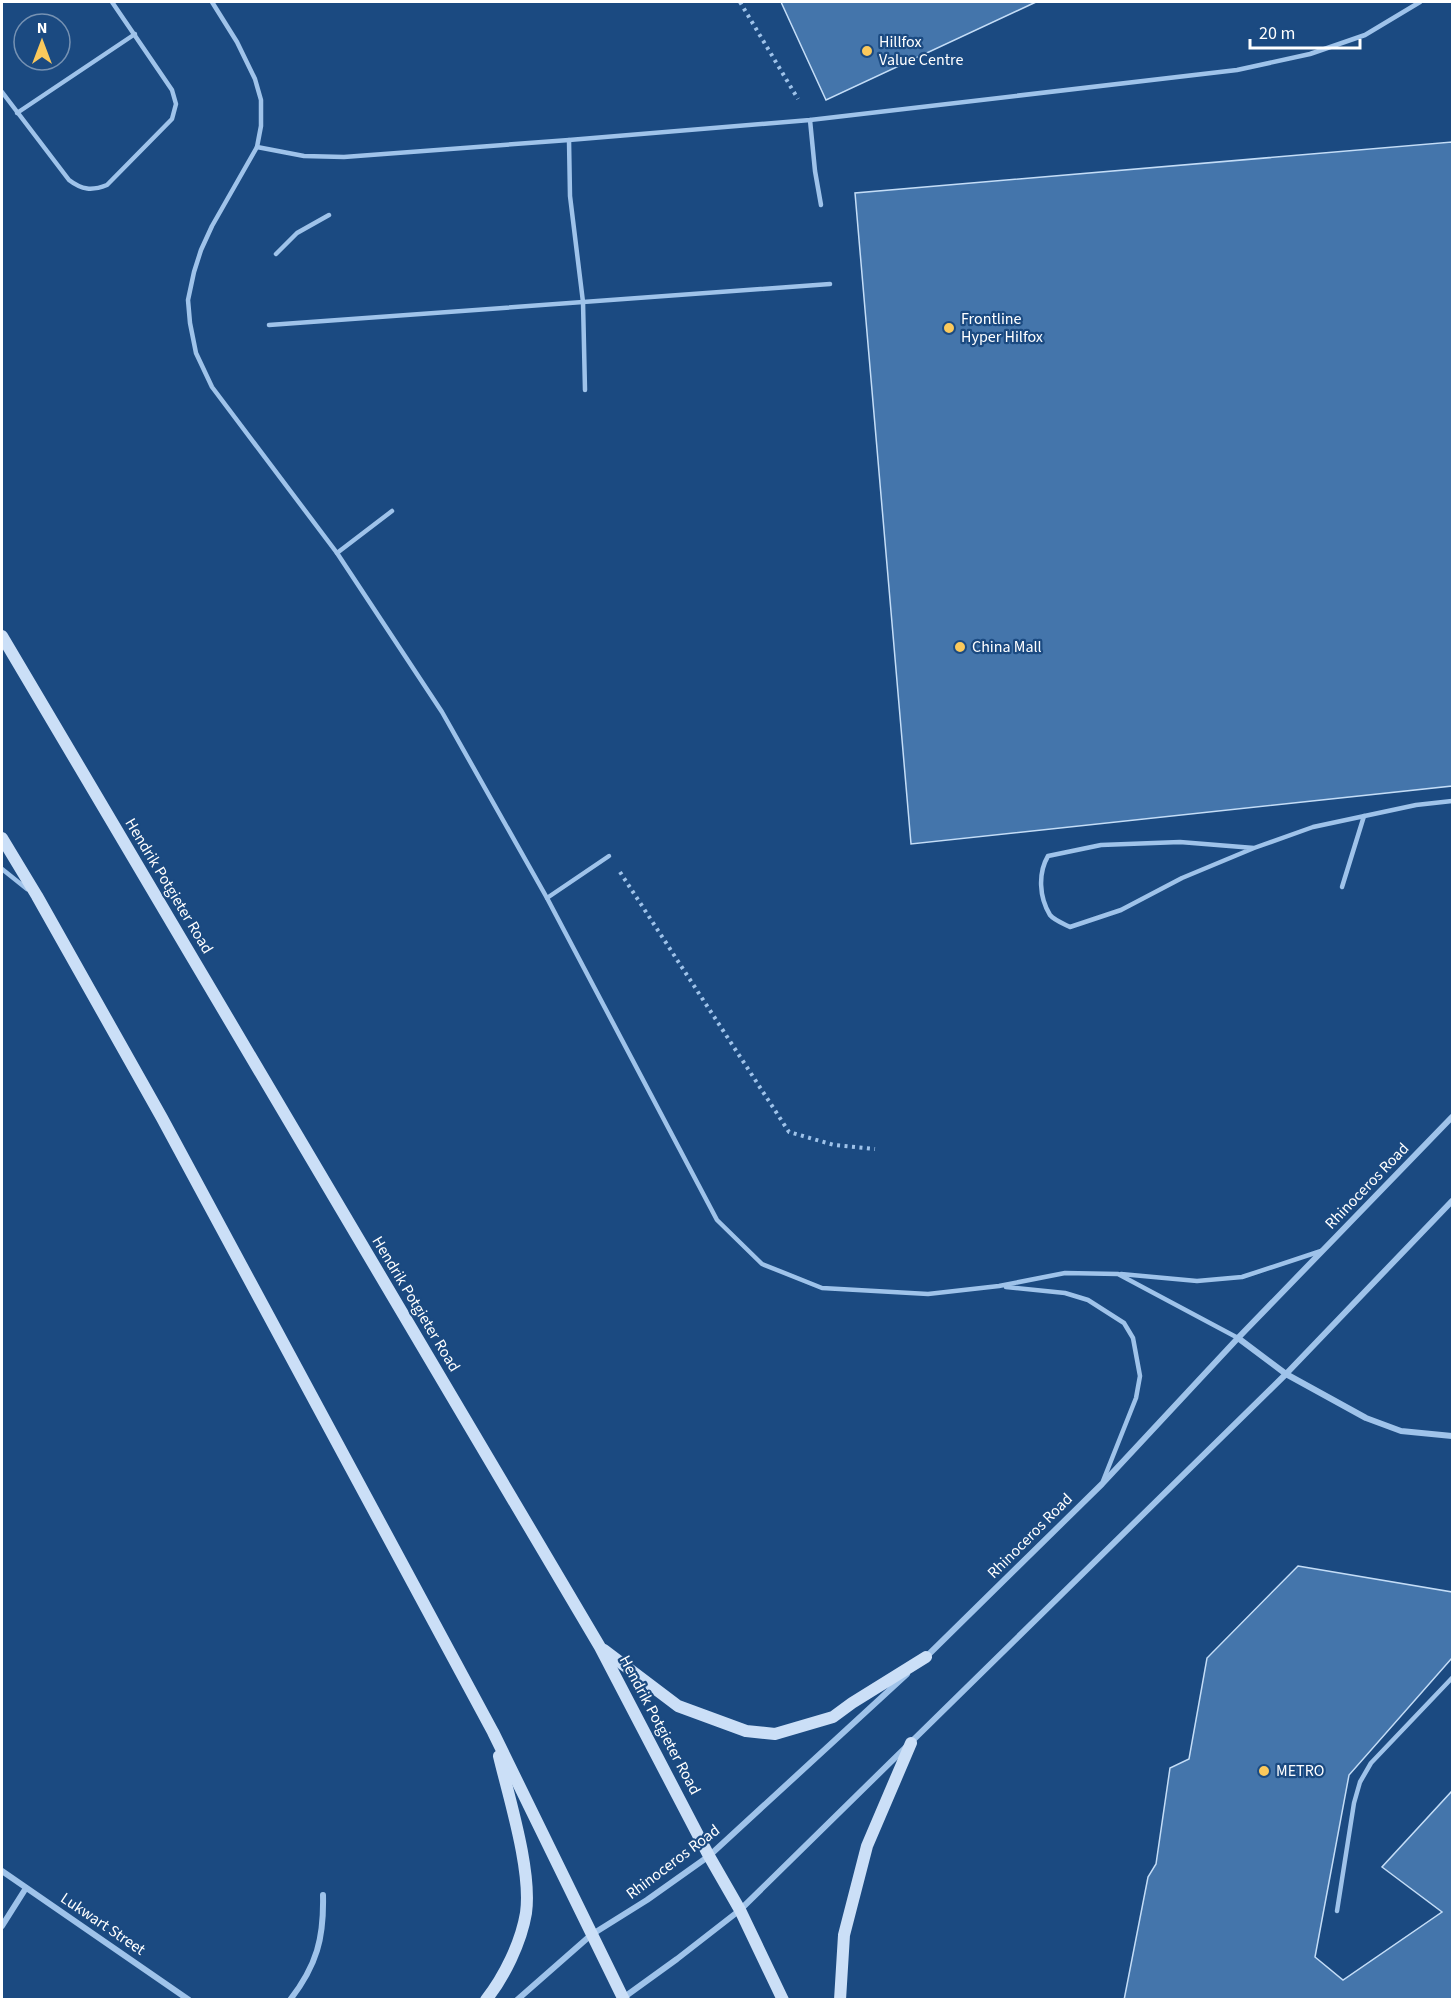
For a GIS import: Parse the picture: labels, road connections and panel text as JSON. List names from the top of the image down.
{
  "streets": {
    "main road": ["Hendrik Potgieter Road"],
    "street": ["Rhinoceros Road", "Lukwart Street"]
  },
  "crossings": [
    ["Hendrik Potgieter Road", "Rhinoceros Road"]
  ],
  "places": [
    "Hillfox Value Centre",
    "Frontline Hyper Hilfox",
    "China Mall",
    "METRO"
  ],
  "scale_bar": "20 m",
  "north": "top"
}
